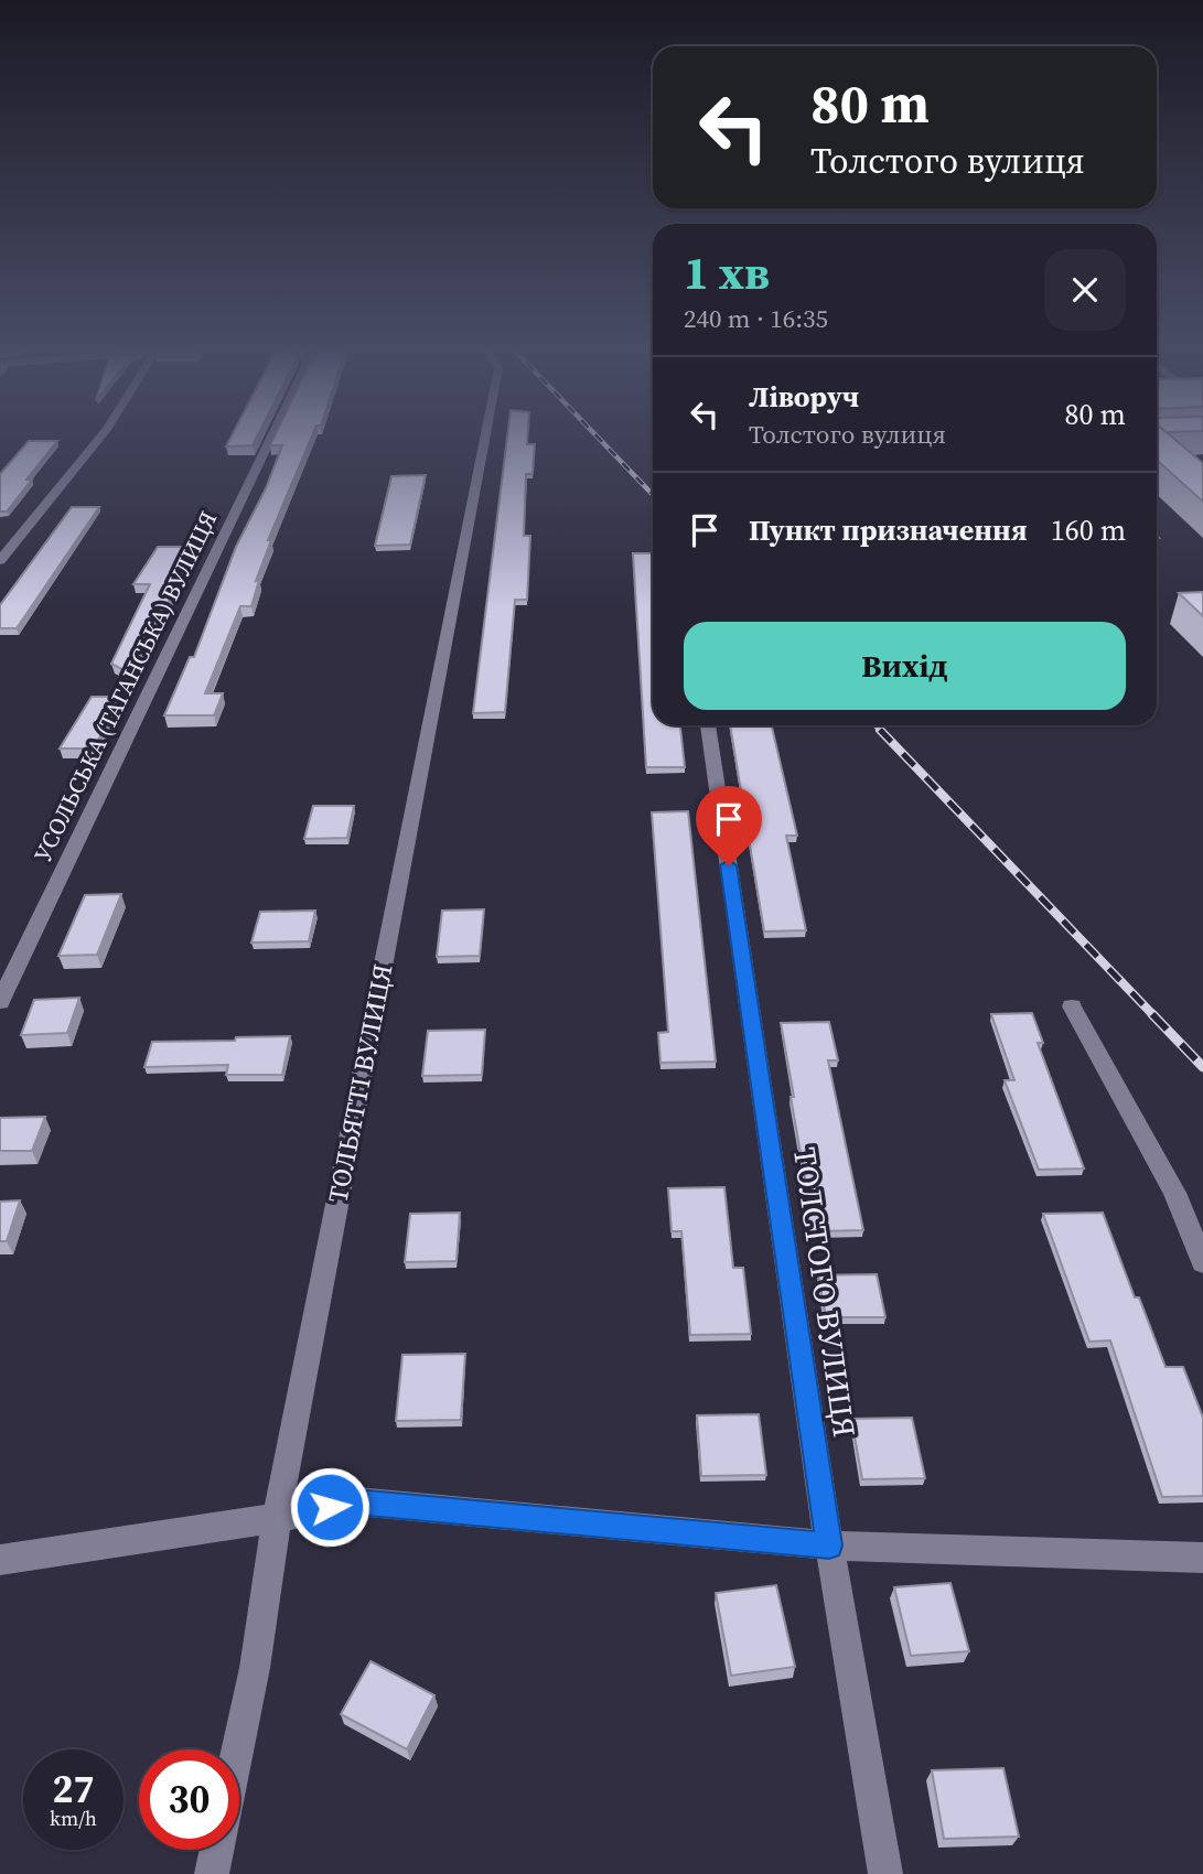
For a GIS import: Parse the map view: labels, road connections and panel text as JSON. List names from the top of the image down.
{
  "streets": {
    "street": ["УСОЛЬСЬКА (ТАГАНСЬКА) ВУЛИЦЯ", "ТОЛЬЯТТІ ВУЛИЦЯ", "ТОЛСТОГО ВУЛИЦЯ"]
  },
  "page": {
    "turn": ["80 m", "Толстого вулиця"],
    "heading": ["1 хв", "240 m · 16:35"],
    "list": [
      {
        "name": "Ліворуч",
        "note": "Толстого вулиця",
        "value": "80 m"
      },
      {
        "name": "Пункт призначення",
        "value": "160 m"
      }
    ],
    "buttons": "Вихід",
    "speed": "27 km/h",
    "limit": "30"
  }
}
